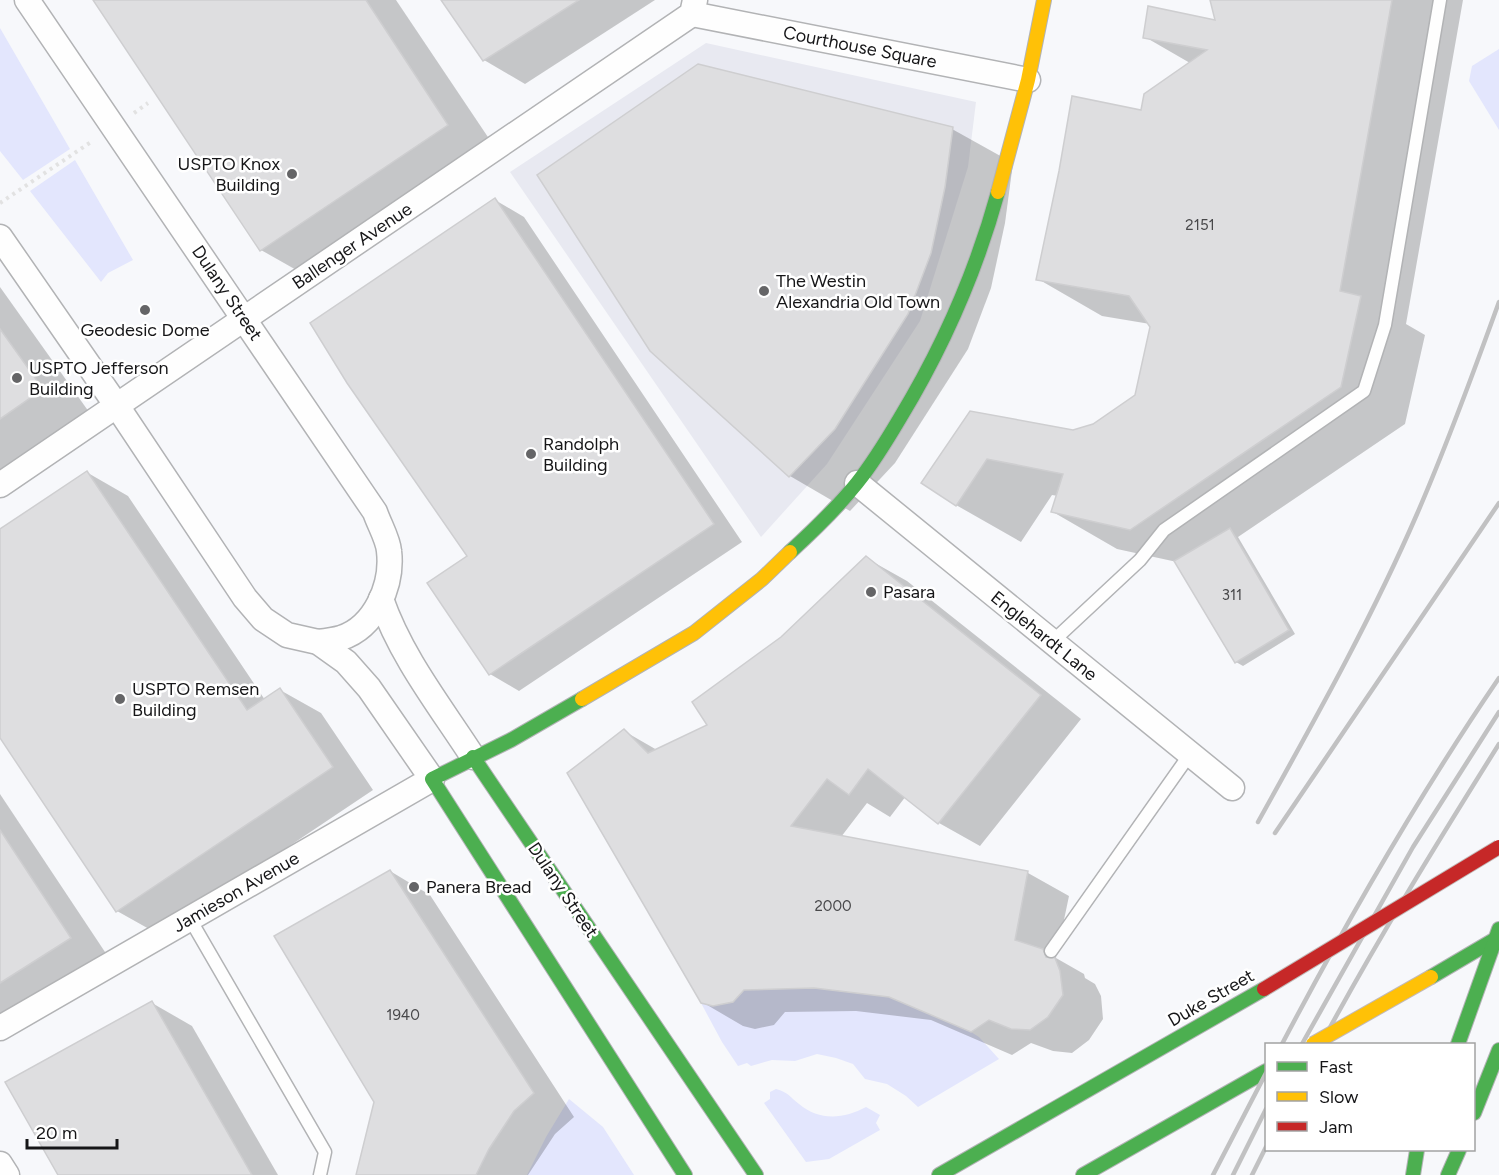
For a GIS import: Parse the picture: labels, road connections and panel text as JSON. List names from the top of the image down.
{
  "streets": {
    "street": [
      "Courthouse Square",
      "Ballenger Avenue",
      "Dulany Street",
      "Englehardt Lane",
      "Jamieson Avenue",
      "Duke Street"
    ]
  },
  "crossings": [
    ["Courthouse Square", "Ballenger Avenue"],
    ["Courthouse Square", "Jamieson Avenue"],
    ["Ballenger Avenue", "Dulany Street"],
    ["Dulany Street", "Jamieson Avenue"],
    ["Englehardt Lane", "Jamieson Avenue"]
  ],
  "places": [
    "USPTO Knox Building",
    "The Westin Alexandria Old Town",
    "Geodesic Dome",
    "USPTO Jefferson Building",
    "Randolph Building",
    "Pasara",
    "USPTO Remsen Building",
    "Panera Bread"
  ],
  "house_numbers": [
    "2151",
    "311",
    "2000",
    "1940"
  ],
  "legend": ["Fast", "Slow", "Jam"],
  "scale_bar": "20 m"
}
